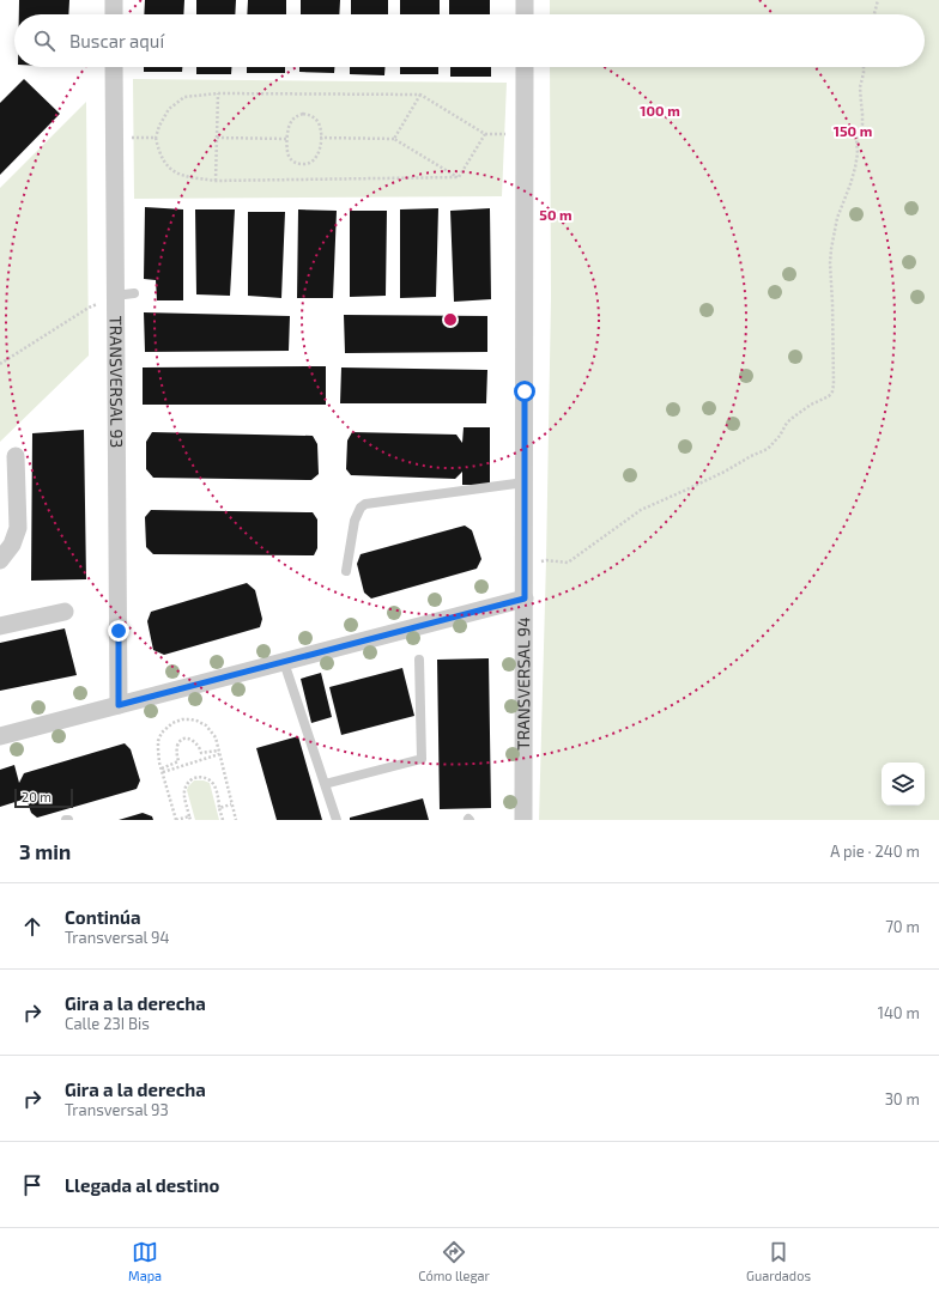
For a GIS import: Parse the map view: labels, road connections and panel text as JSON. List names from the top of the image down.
{
  "streets": {
    "street": ["TRANSVERSAL 93", "TRANSVERSAL 94"]
  },
  "scale_bar": "20 m",
  "page": {
    "search": "Buscar aquí",
    "scale": "20 m",
    "heading": ["3 min", "A pie · 240 m"],
    "list": [
      ["Continúa", "Transversal 94", "70 m"],
      ["Gira a la derecha", "Calle 23I Bis", "140 m"],
      ["Gira a la derecha", "Transversal 93", "30 m"],
      "Llegada al destino"
    ],
    "nav": ["Mapa", "Cómo llegar", "Guardados"]
  },
  "rings": ["100 m", "150 m", "50 m"]
}
